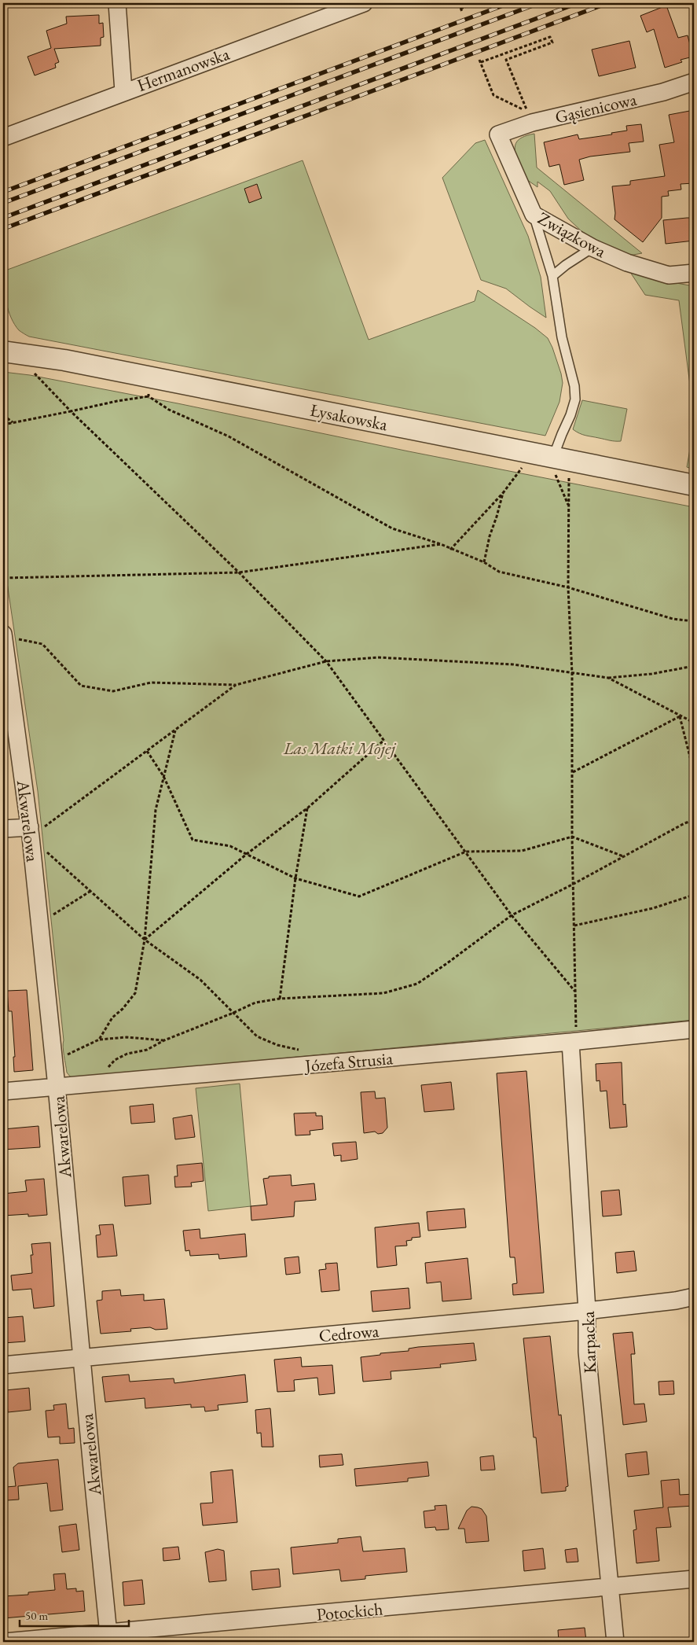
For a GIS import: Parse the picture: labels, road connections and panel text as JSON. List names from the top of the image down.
{
  "streets": {
    "street": [
      "Hermanowska",
      "Gąsienicowa",
      "Związkowa",
      "Łysakowska",
      "Akwarelowa",
      "Józefa Strusia",
      "Cedrowa",
      "Karpacka",
      "Potockich"
    ]
  },
  "crossings": [
    ["Gąsienicowa", "Związkowa"],
    ["Akwarelowa", "Józefa Strusia"],
    ["Akwarelowa", "Cedrowa"],
    ["Akwarelowa", "Potockich"],
    ["Józefa Strusia", "Karpacka"],
    ["Cedrowa", "Karpacka"],
    ["Karpacka", "Potockich"]
  ],
  "parks": ["Las Matki Mojej"],
  "scale_bar": "50 m"
}
